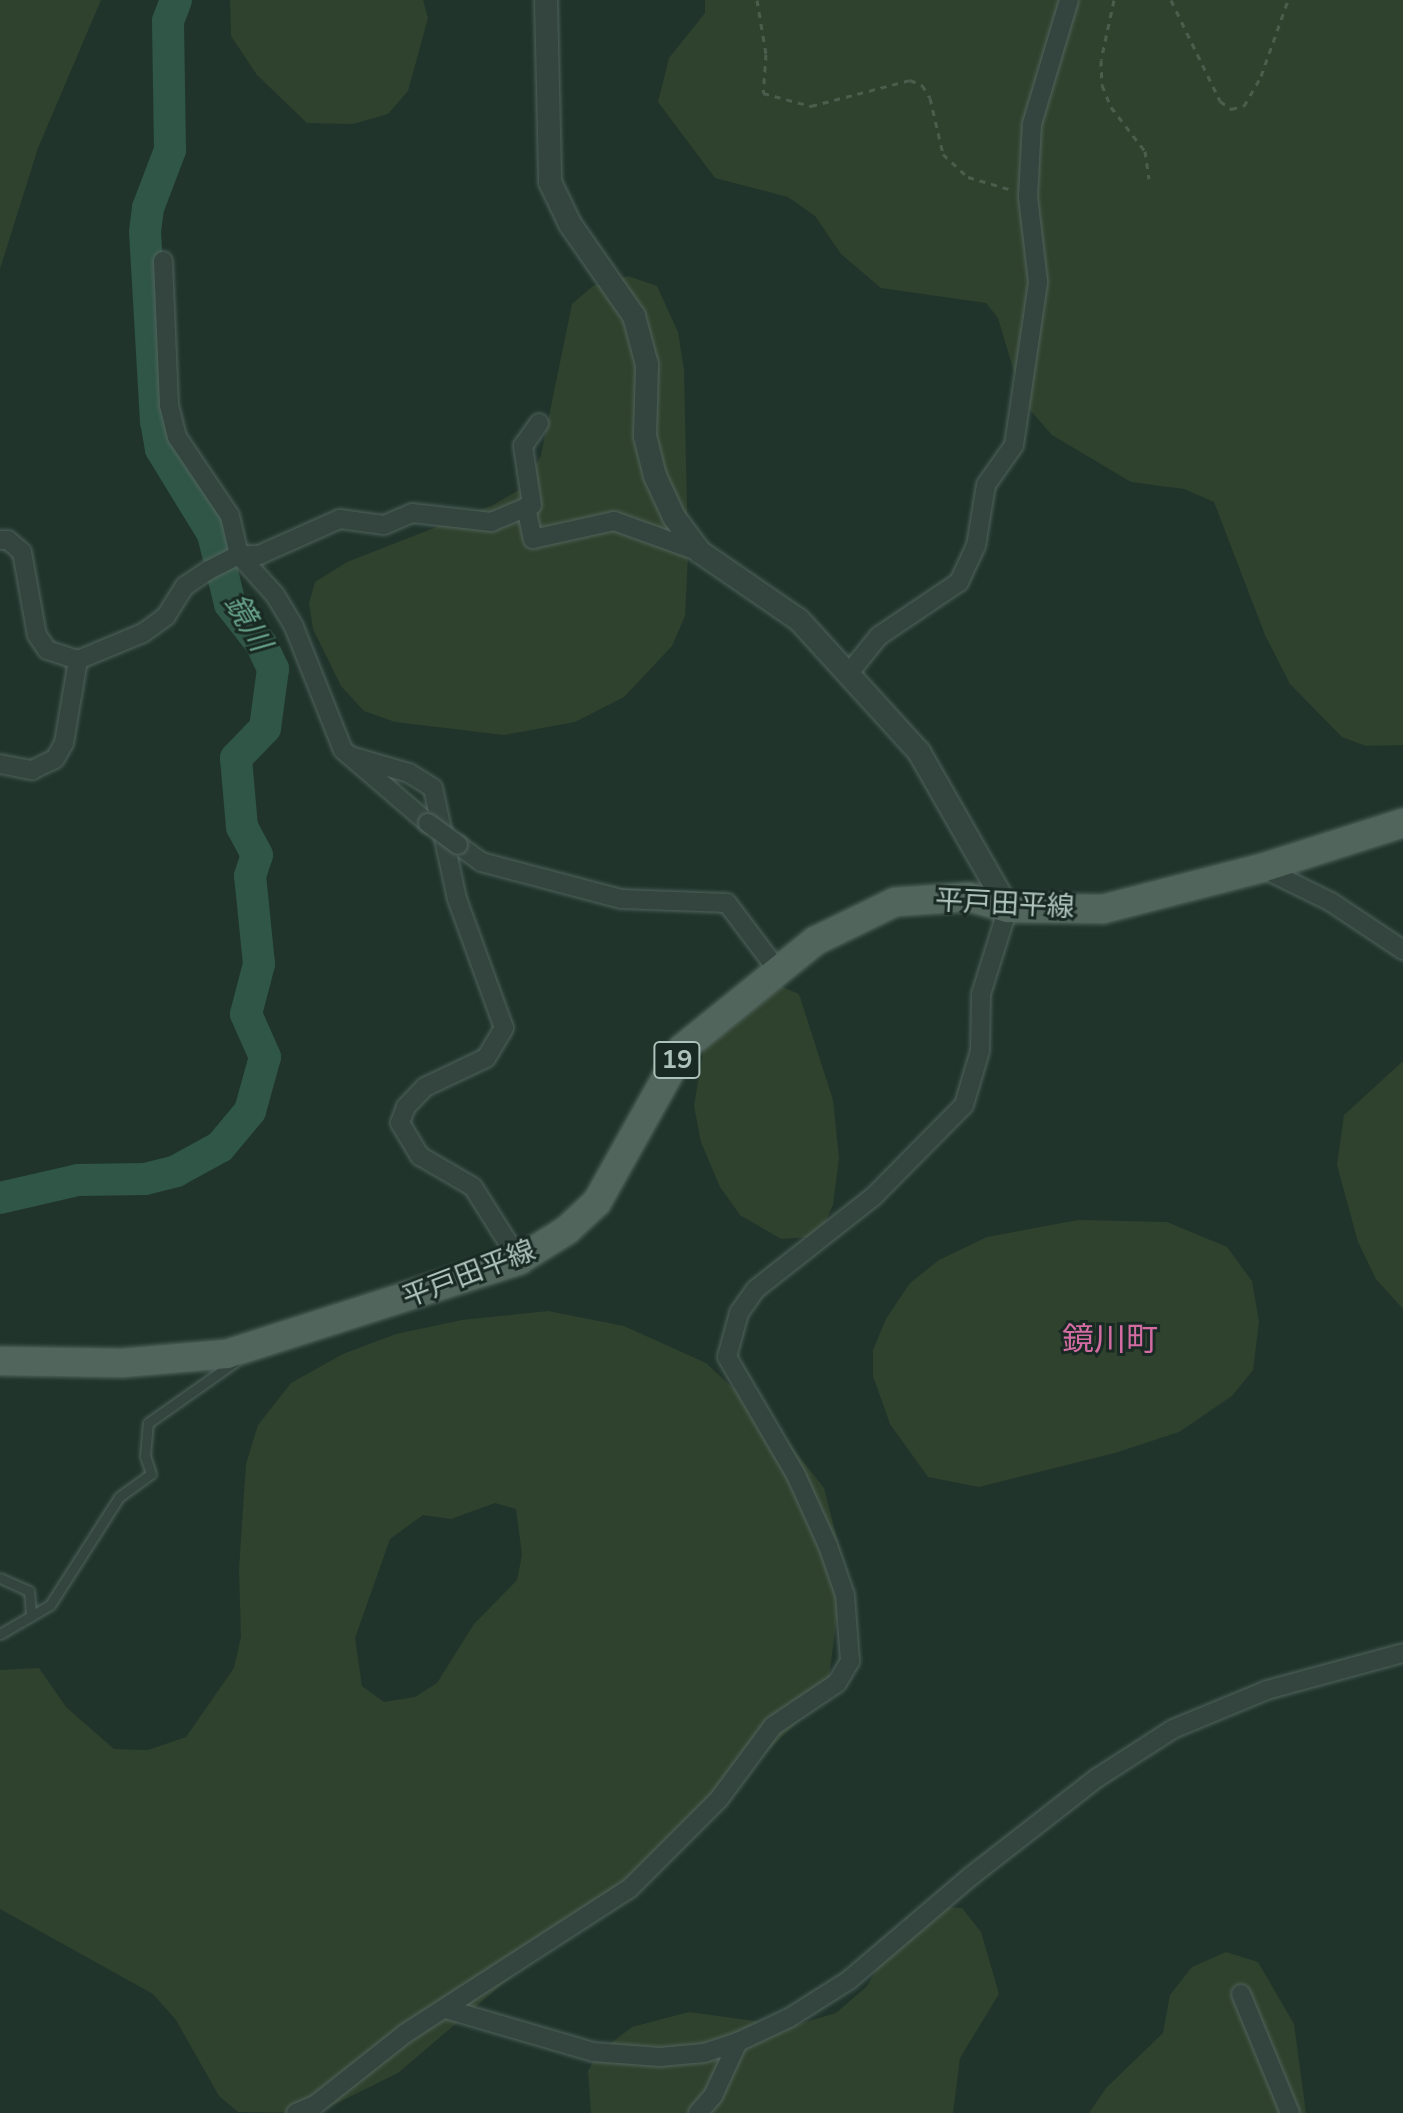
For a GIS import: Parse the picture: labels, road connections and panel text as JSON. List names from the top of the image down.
{
  "streets": {
    "main road": ["平戸田平線", "19"]
  },
  "districts": ["鏡川町"],
  "water": ["鏡川"]
}
